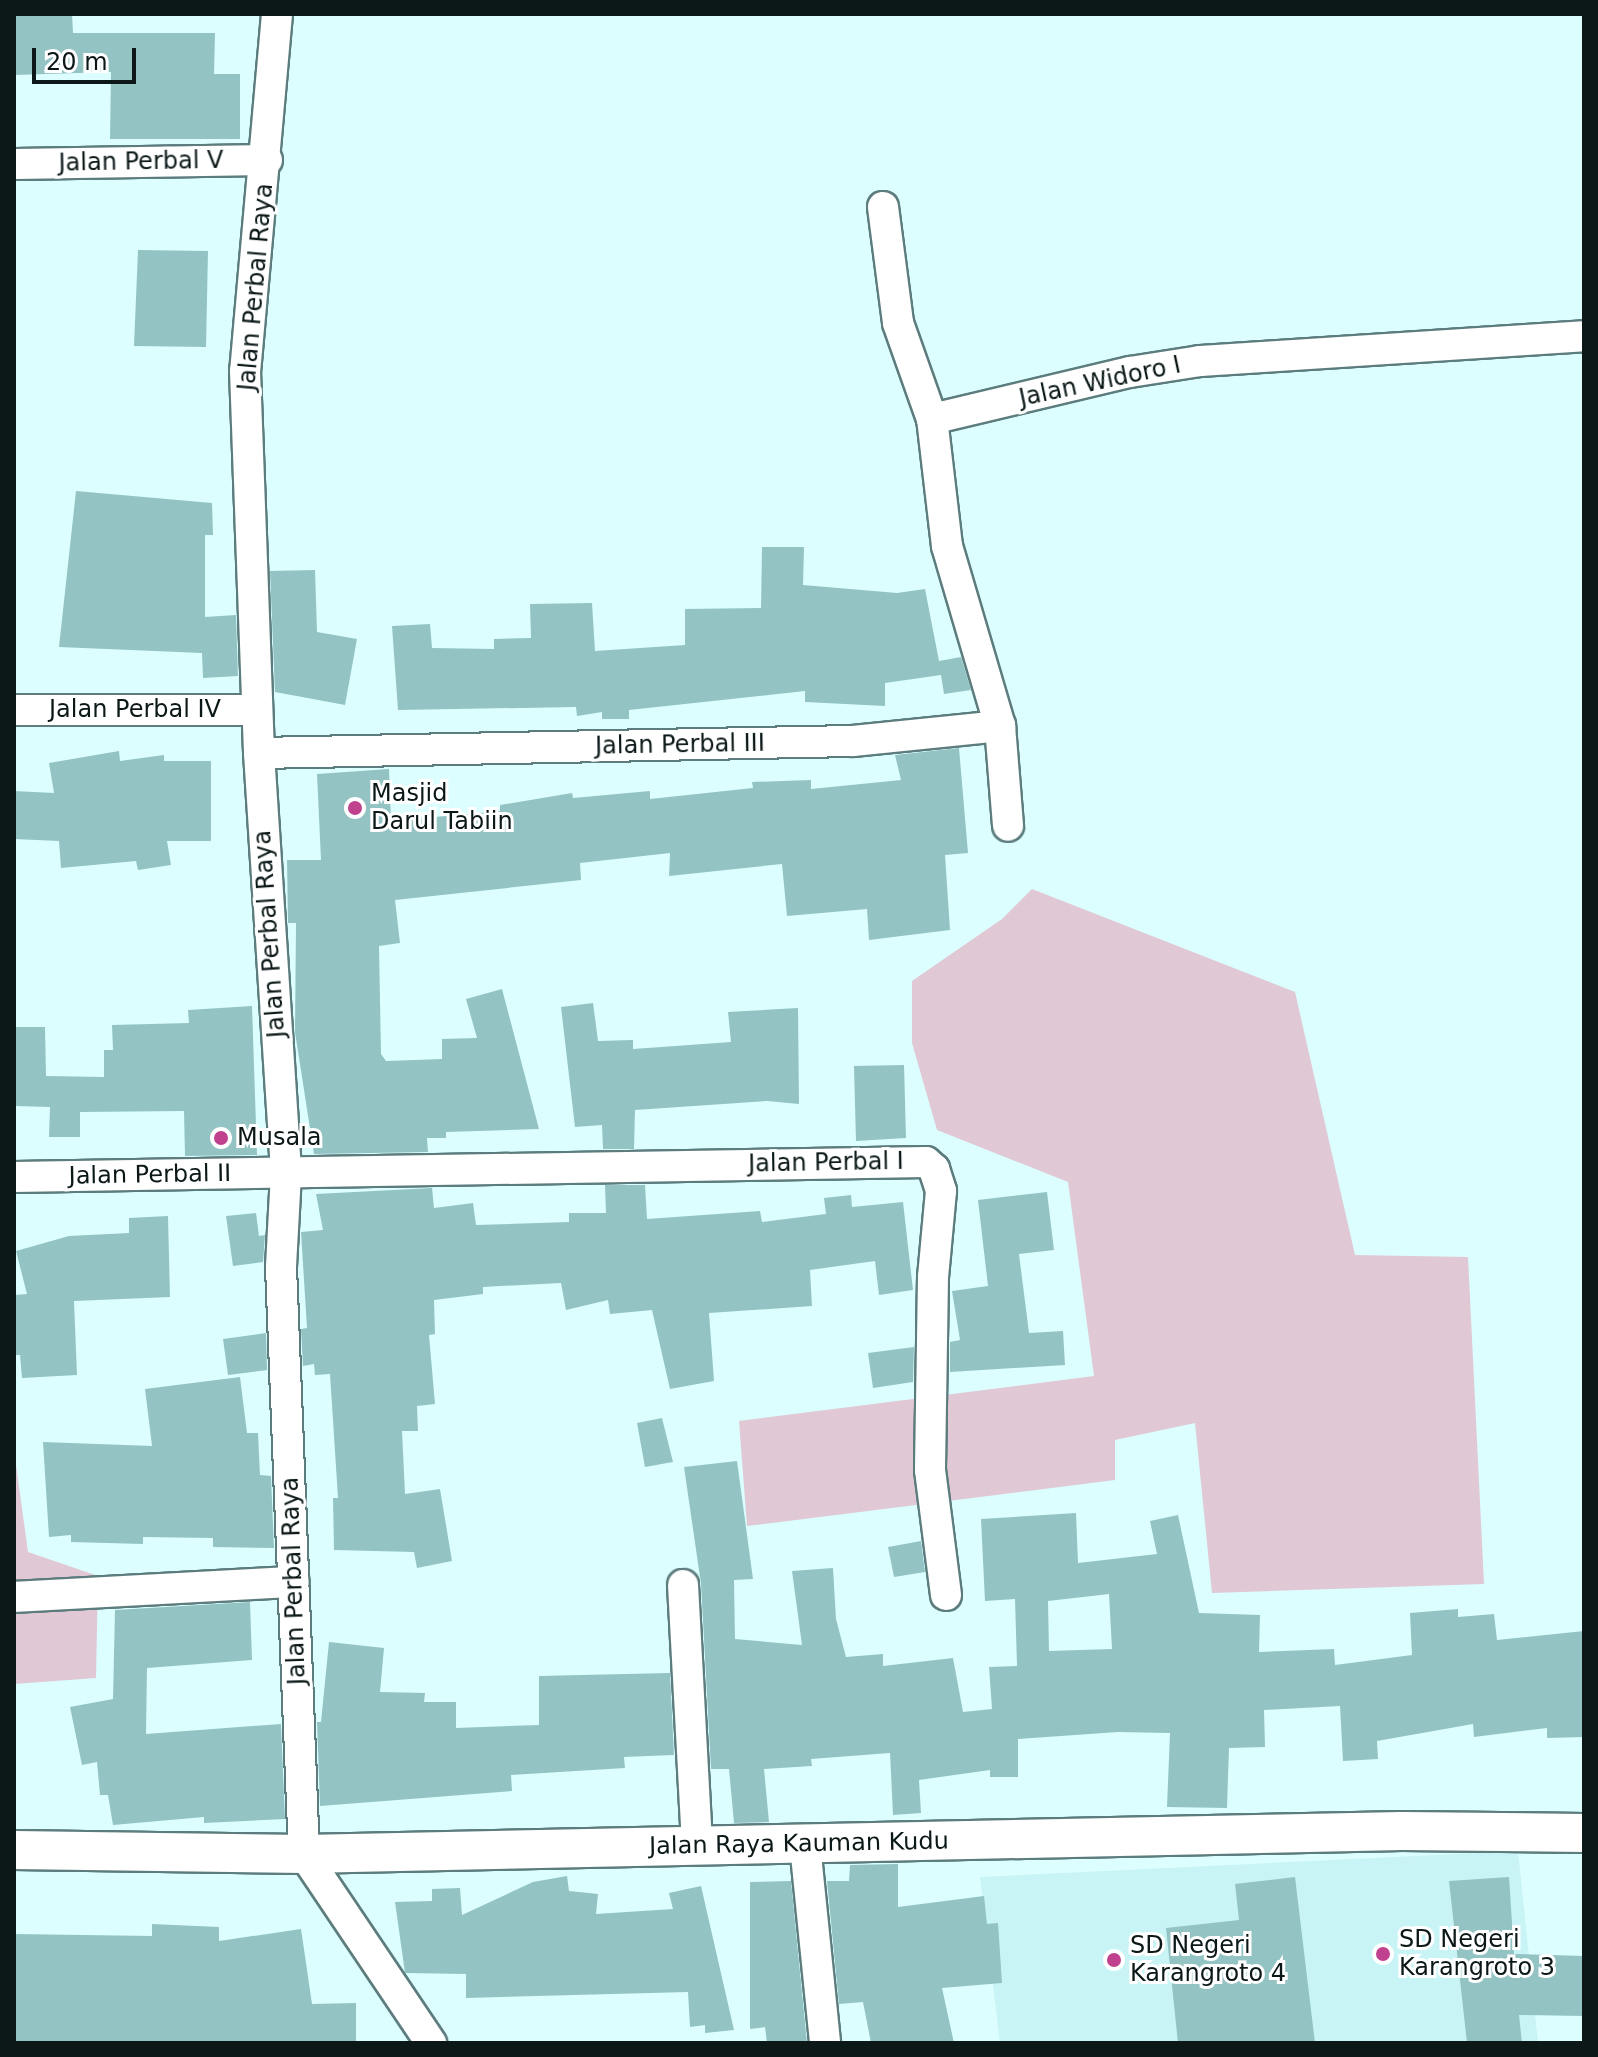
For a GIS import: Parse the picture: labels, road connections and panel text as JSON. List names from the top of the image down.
{
  "streets": {
    "street": [
      "Jalan Perbal V",
      "Jalan Perbal Raya",
      "Jalan Widoro I",
      "Jalan Perbal IV",
      "Jalan Perbal III",
      "Jalan Perbal I",
      "Jalan Perbal II",
      "Jalan Raya Kauman Kudu"
    ]
  },
  "crossings": [
    ["Jalan Perbal V", "Jalan Perbal Raya"],
    ["Jalan Perbal Raya", "Jalan Perbal IV"],
    ["Jalan Perbal Raya", "Jalan Perbal III"],
    ["Jalan Perbal Raya", "Jalan Perbal I"],
    ["Jalan Perbal Raya", "Jalan Perbal II"],
    ["Jalan Perbal Raya", "Jalan Raya Kauman Kudu"],
    ["Jalan Perbal I", "Jalan Perbal II"]
  ],
  "places": [
    "Masjid Darul Tabiin",
    "Musala",
    "SD Negeri Karangroto 3",
    "SD Negeri Karangroto 4"
  ],
  "scale_bar": "20 m"
}
